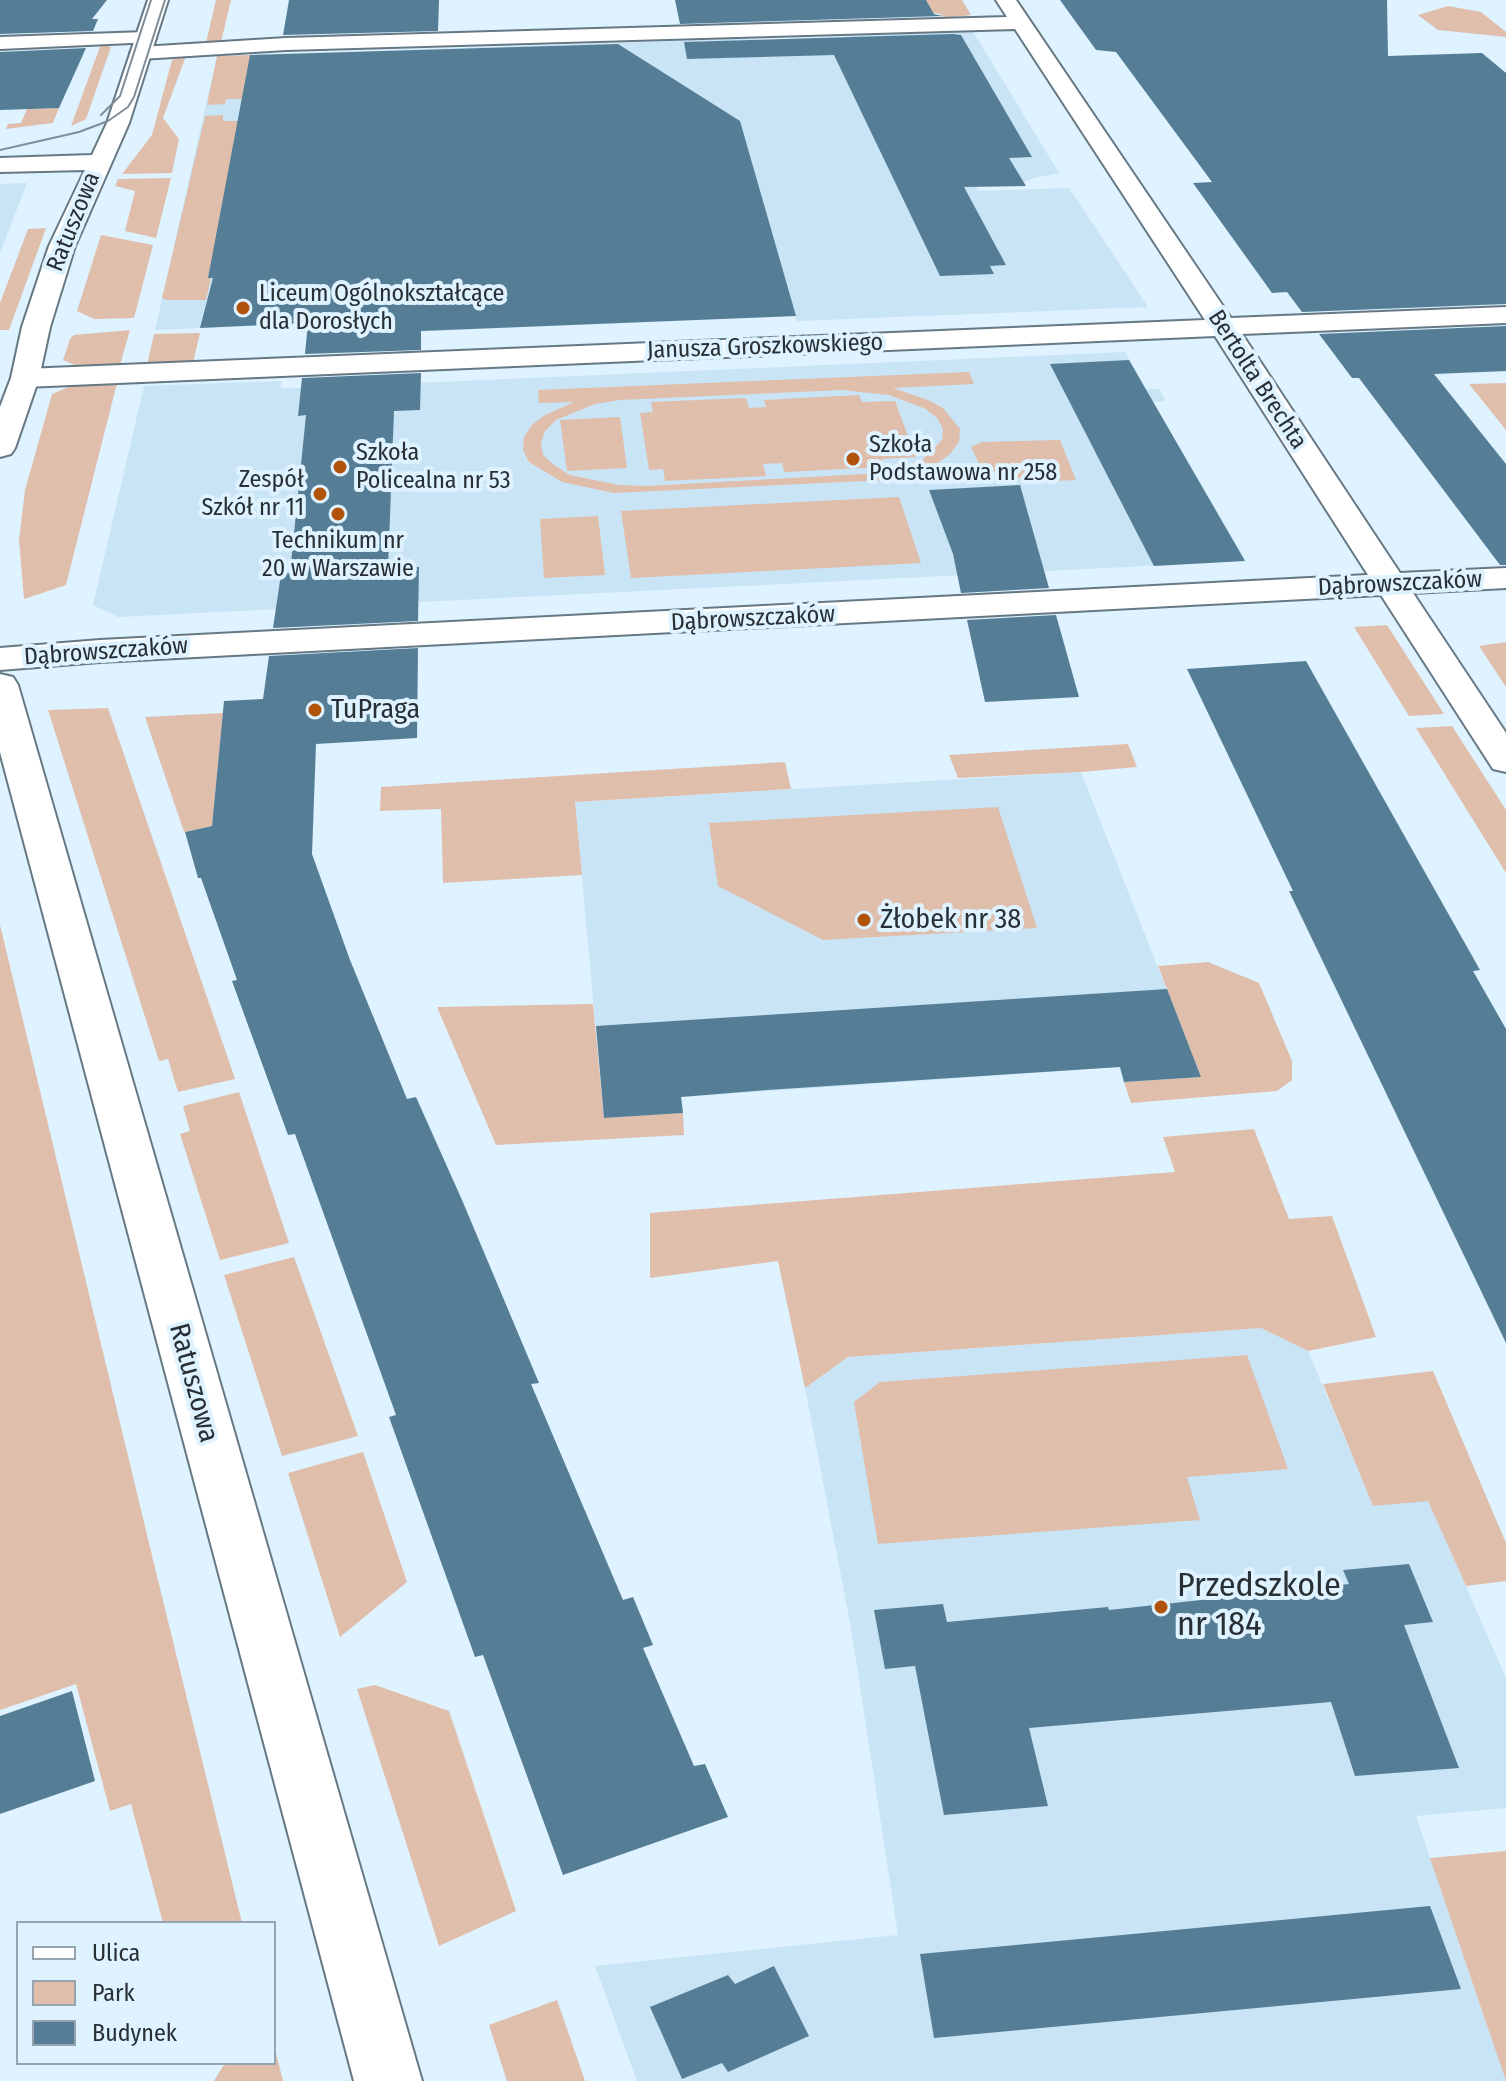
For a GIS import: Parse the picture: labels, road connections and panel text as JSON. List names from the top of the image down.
{
  "streets": {
    "street": [
      "Ratuszowa",
      "Janusza Groszkowskiego",
      "Bertolta Brechta",
      "Dąbrowszczaków"
    ]
  },
  "crossings": [
    ["Ratuszowa", "Janusza Groszkowskiego"],
    ["Janusza Groszkowskiego", "Bertolta Brechta"],
    ["Bertolta Brechta", "Dąbrowszczaków"]
  ],
  "places": [
    "Liceum Ogólnokształcące dla Dorosłych",
    "Szkoła Podstawowa nr 258",
    "Szkoła Policealna nr 53",
    "Zespół Szkół nr 11",
    "Technikum nr 20 w Warszawie",
    "TuPraga",
    "Żłobek nr 38",
    "Przedszkole nr 184"
  ],
  "legend": ["Ulica", "Park", "Budynek"]
}
